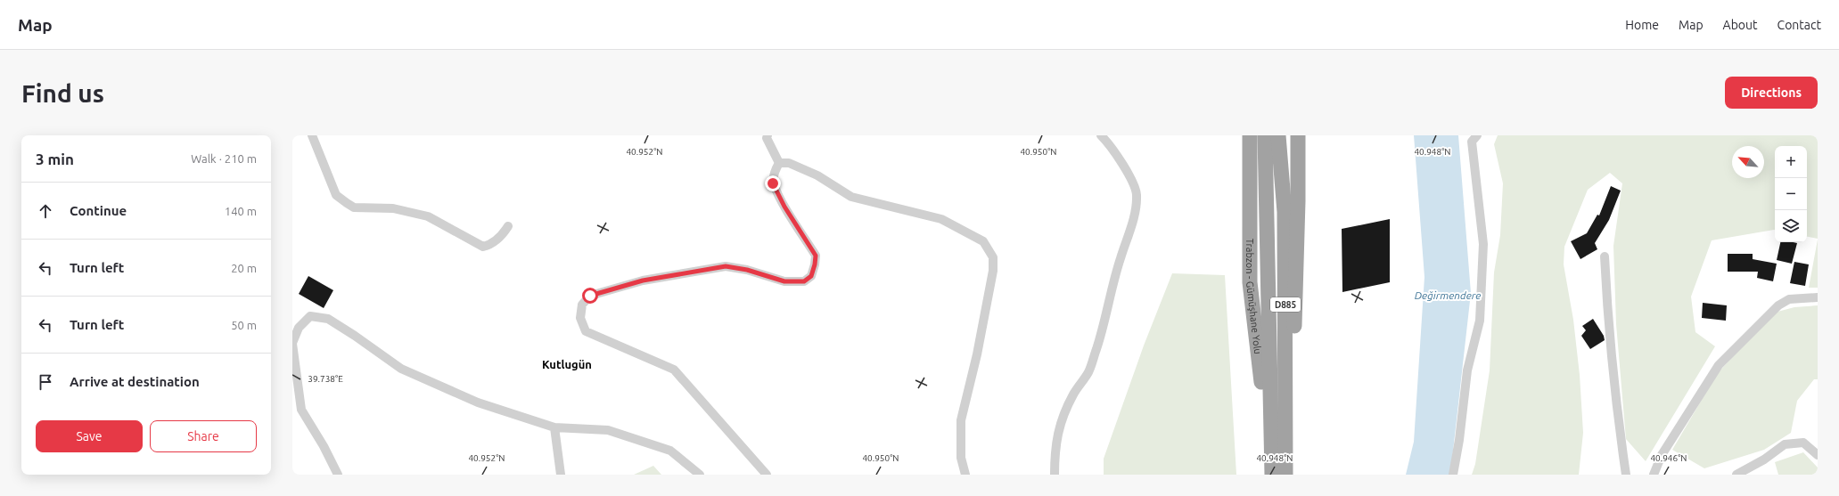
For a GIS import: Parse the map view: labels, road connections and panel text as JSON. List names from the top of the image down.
{
  "streets": {
    "highway": ["Trabzon - Gümüşhane Yolu", "D885"]
  },
  "districts": ["Kutlugün"],
  "water": ["Değirmendere"],
  "north": "top left",
  "page": {
    "header": "Map",
    "nav": [
      "Home",
      "Map",
      "About",
      "Contact"
    ],
    "buttons": [
      "Directions",
      ["Save", "Share"]
    ],
    "title": "Find us",
    "heading": ["3 min", "Walk · 210 m"],
    "map_buttons": ["+", "−"],
    "list": [
      ["Continue", "140 m"],
      ["Turn left", "20 m"],
      ["Turn left", "50 m"],
      "Arrive at destination"
    ]
  },
  "coordinates": [
    "40.952°N",
    "40.950°N",
    "40.948°N",
    "39.738°E",
    "40.946°N"
  ]
}
